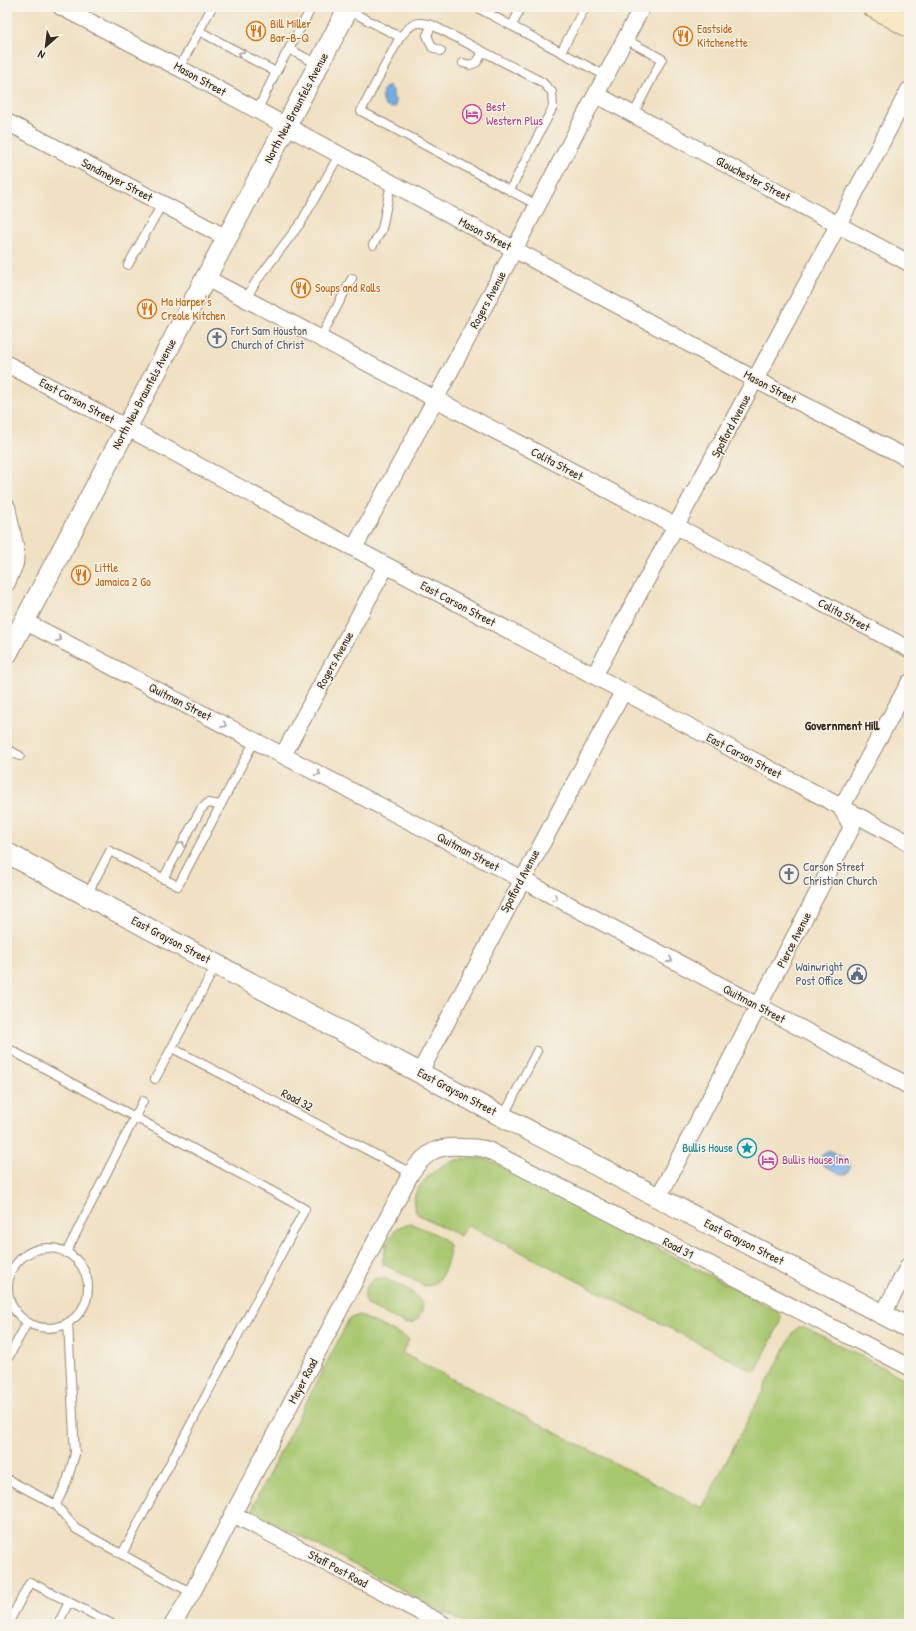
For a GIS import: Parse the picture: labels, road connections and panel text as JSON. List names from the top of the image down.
{
  "streets": {
    "street": [
      "Mason Street",
      "North New Braunfels Avenue",
      "Glouchester Street",
      "Sandmeyer Street",
      "Rogers Avenue",
      "East Carson Street",
      "Spofford Avenue",
      "Colita Street",
      "Quitman Street",
      "East Grayson Street",
      "Pierce Avenue",
      "Road 31",
      "Meyer Road",
      "Staff Post Road"
    ],
    "lane": ["Road 32"]
  },
  "crossings": [
    ["Mason Street", "North New Braunfels Avenue"],
    ["Mason Street", "Rogers Avenue"],
    ["Mason Street", "Spofford Avenue"],
    ["North New Braunfels Avenue", "Sandmeyer Street"],
    ["North New Braunfels Avenue", "East Carson Street"],
    ["North New Braunfels Avenue", "Colita Street"],
    ["North New Braunfels Avenue", "Quitman Street"],
    ["Glouchester Street", "Rogers Avenue"],
    ["Glouchester Street", "Spofford Avenue"],
    ["Rogers Avenue", "East Carson Street"],
    ["Rogers Avenue", "Colita Street"],
    ["Rogers Avenue", "Quitman Street"],
    ["East Carson Street", "Spofford Avenue"],
    ["East Carson Street", "Pierce Avenue"],
    ["Spofford Avenue", "Colita Street"],
    ["Spofford Avenue", "Quitman Street"],
    ["Spofford Avenue", "East Grayson Street"],
    ["Quitman Street", "Pierce Avenue"],
    ["East Grayson Street", "Pierce Avenue"],
    ["Road 32", "Meyer Road"],
    ["Road 31", "Meyer Road"],
    ["Meyer Road", "Staff Post Road"]
  ],
  "one_way": ["Quitman Street"],
  "districts": ["Government Hill"],
  "places": {
    "restaurant": [
      "Bill Miller Bar-B-Q",
      "Eastside Kitchenette",
      "Soups and Rolls",
      "Ma Harper's Creole Kitchen",
      "Little Jamaica 2 Go"
    ],
    "hotel": ["Best Western Plus", "Bullis House Inn"],
    "church": ["Fort Sam Houston Church of Christ", "Carson Street Christian Church"],
    "public building": ["Wainwright Post Office"],
    "place": ["Bullis House"]
  },
  "north": "bottom left"
}
